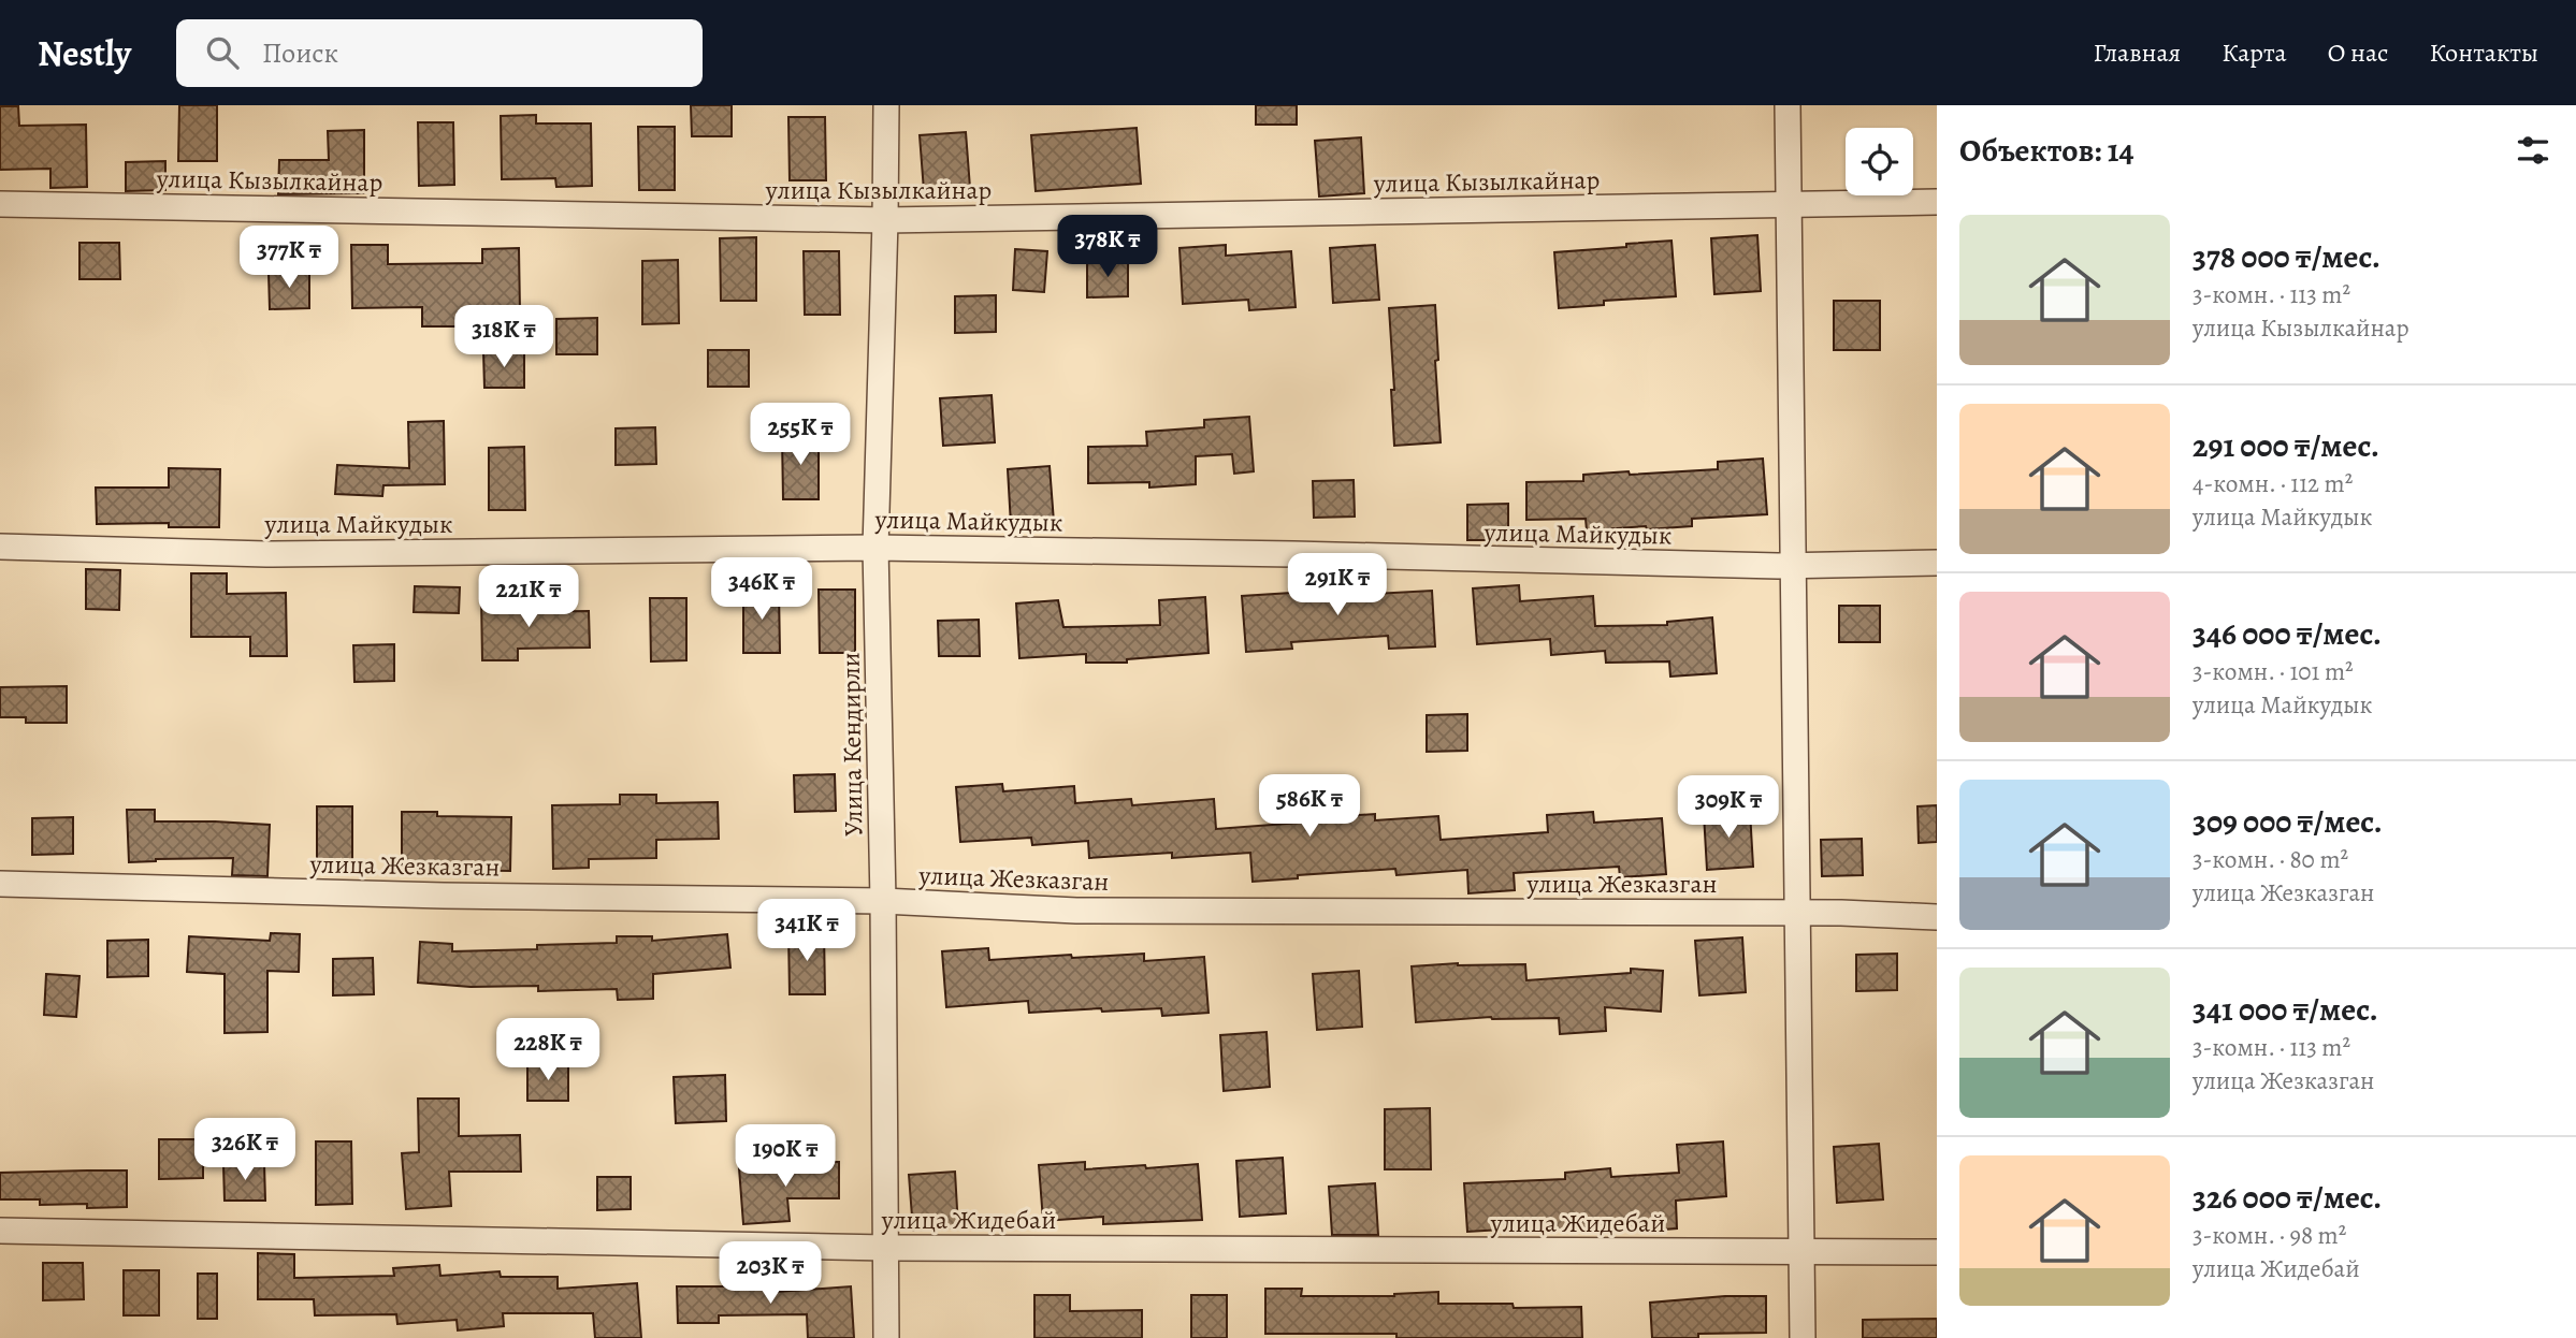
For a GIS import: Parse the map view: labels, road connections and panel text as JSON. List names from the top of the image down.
{
  "streets": {
    "street": [
      "улица Кызылкайнар",
      "улица Майкудык",
      "Улица Кендирли",
      "улица Жезказган",
      "улица Жидебай"
    ]
  },
  "crossings": [
    ["улица Кызылкайнар", "Улица Кендирли"],
    ["улица Майкудык", "Улица Кендирли"],
    ["Улица Кендирли", "улица Жезказган"],
    ["Улица Кендирли", "улица Жидебай"]
  ],
  "page": {
    "header": "Nestly",
    "search": "Поиск",
    "nav": [
      "Главная",
      "Карта",
      "О нас",
      "Контакты"
    ],
    "heading": "Объектов: 14",
    "list": [
      {
        "name": "378 000 ₸/мес.",
        "note": "3-комн. · 113 m² · улица Кызылкайнар"
      },
      {
        "name": "291 000 ₸/мес.",
        "note": "4-комн. · 112 m² · улица Майкудык"
      },
      {
        "name": "346 000 ₸/мес.",
        "note": "3-комн. · 101 m² · улица Майкудык"
      },
      {
        "name": "309 000 ₸/мес.",
        "note": "3-комн. · 80 m² · улица Жезказган"
      },
      {
        "name": "341 000 ₸/мес.",
        "note": "3-комн. · 113 m² · улица Жезказган"
      },
      {
        "name": "326 000 ₸/мес.",
        "note": "3-комн. · 98 m² · улица Жидебай"
      }
    ],
    "price": [
      "378K ₸",
      "377K ₸",
      "318K ₸",
      "255K ₸",
      "291K ₸",
      "346K ₸",
      "221K ₸",
      "586K ₸",
      "309K ₸",
      "341K ₸",
      "228K ₸",
      "326K ₸",
      "190K ₸",
      "203K ₸"
    ]
  }
}
